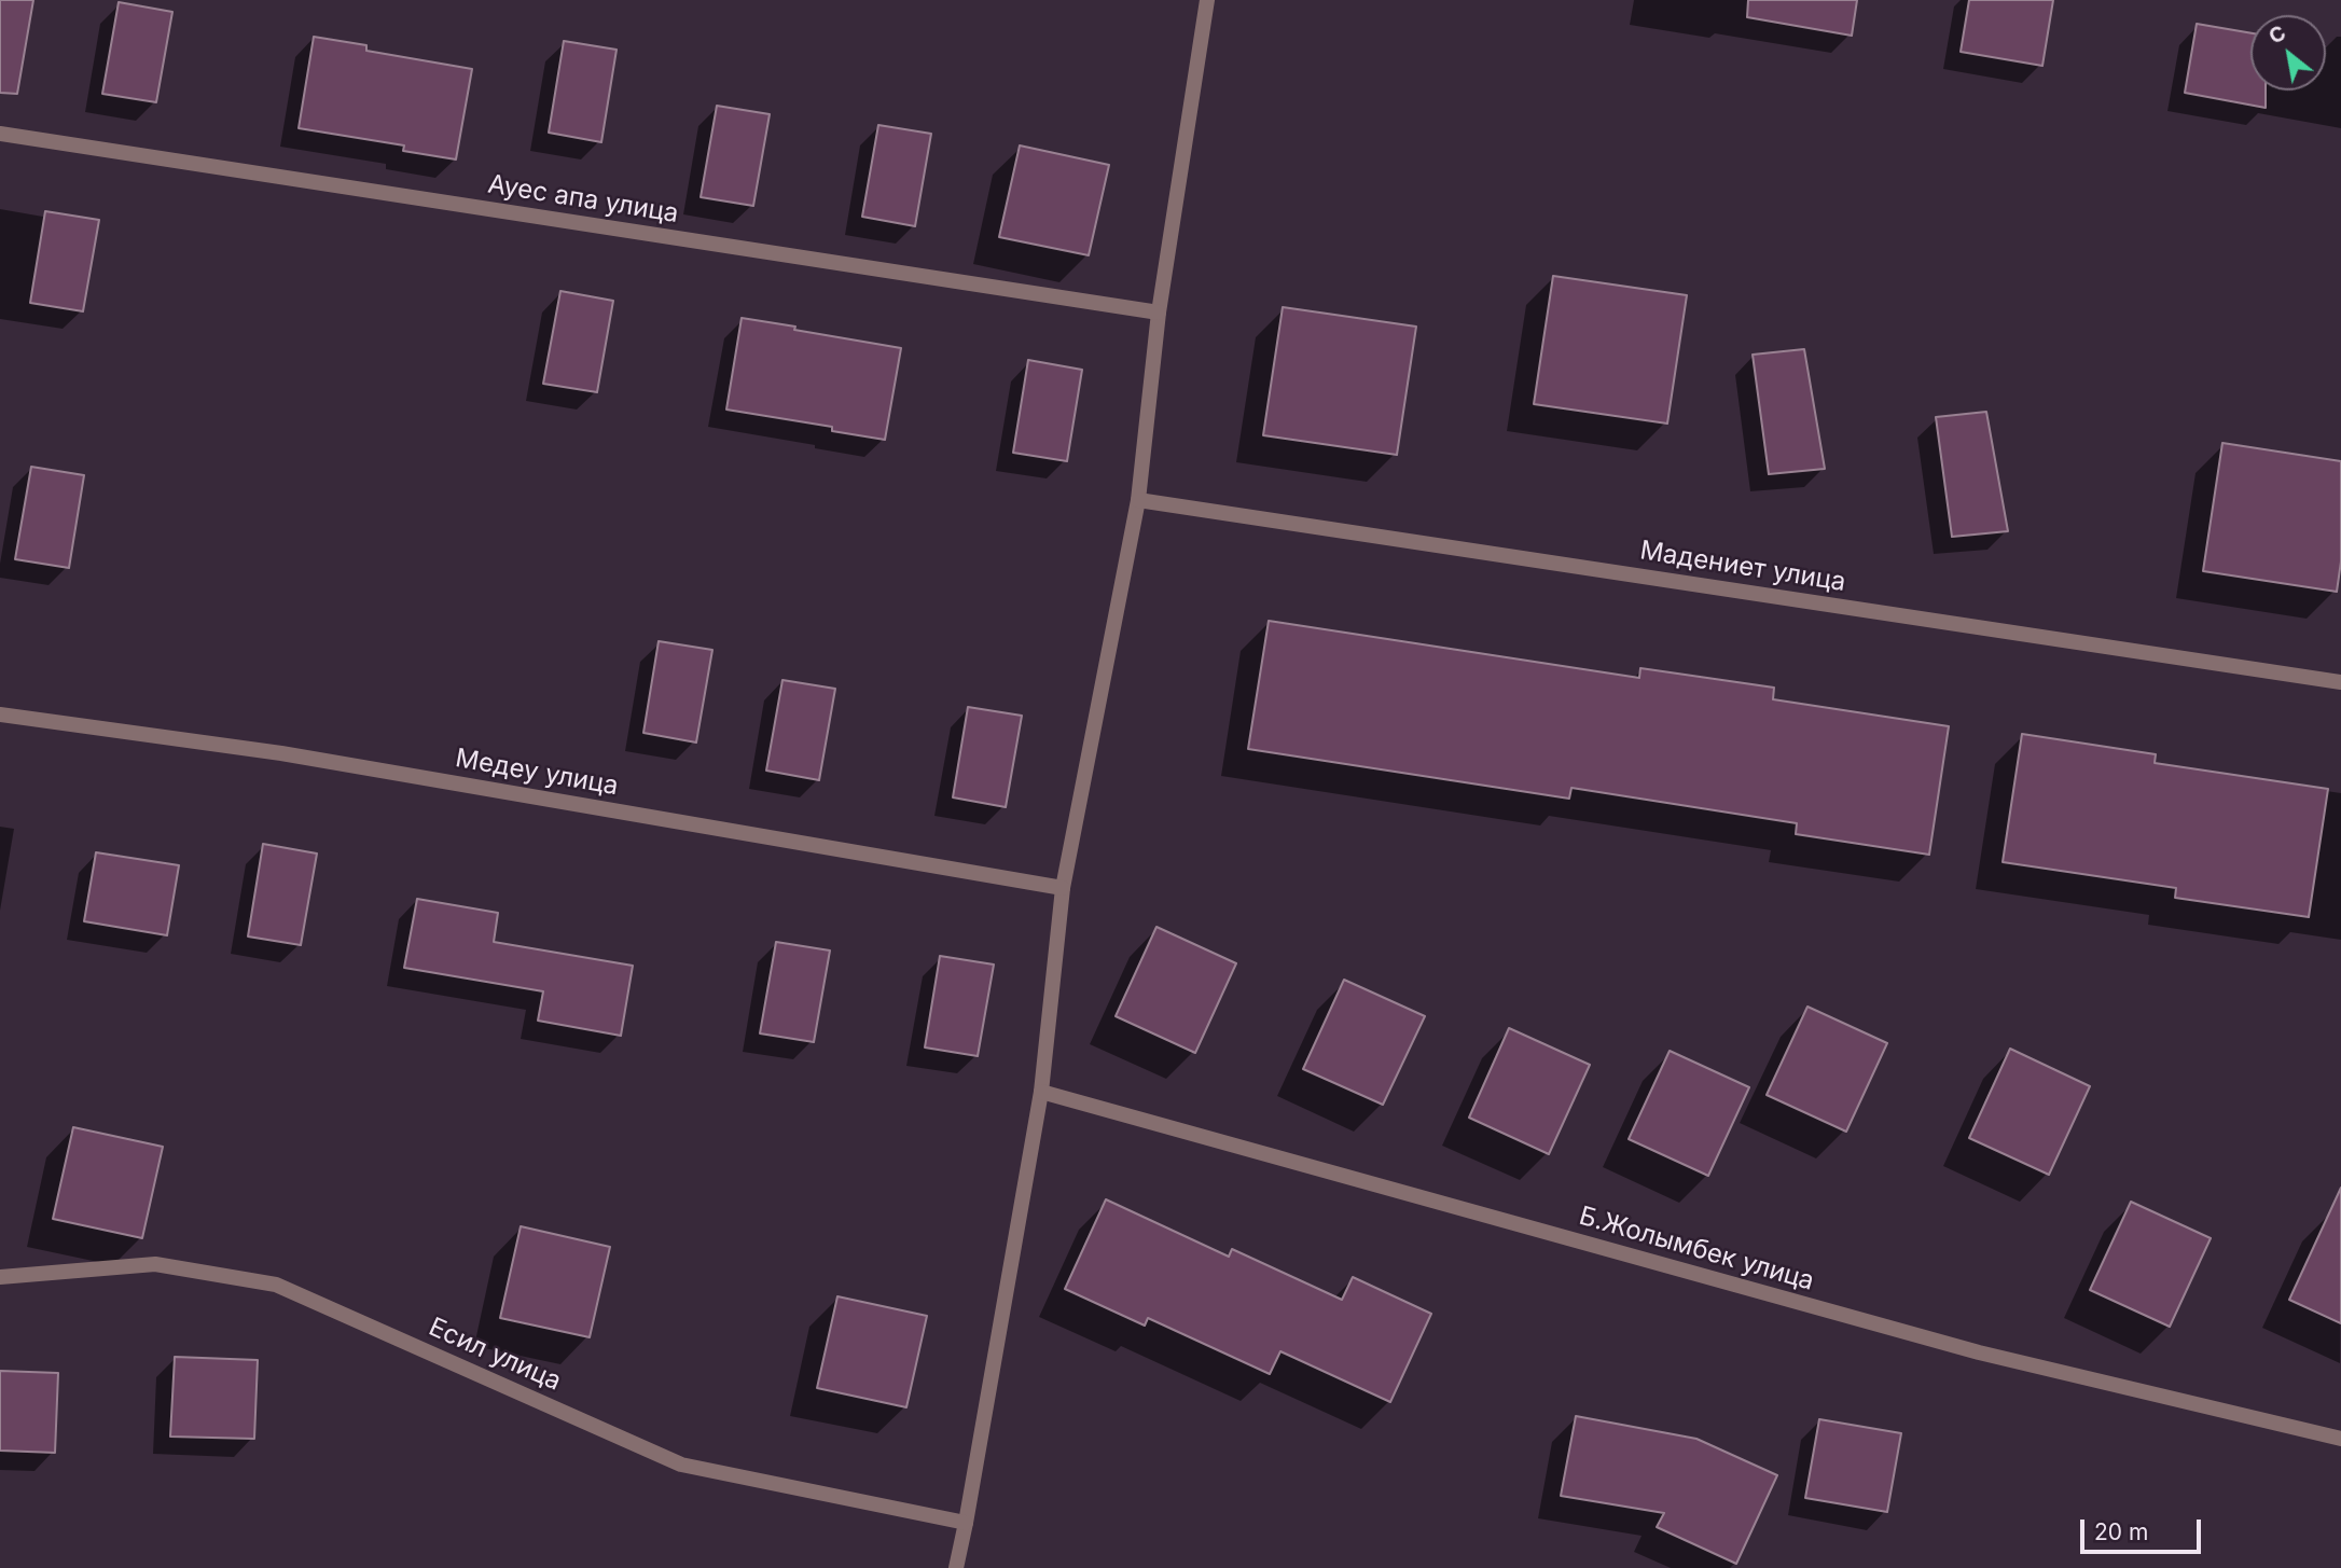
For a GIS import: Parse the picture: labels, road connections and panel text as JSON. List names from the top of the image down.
{
  "streets": {
    "street": [
      "Ауес апа улица",
      "Мадениет улица",
      "Медеу улица",
      "Б.Жолымбек улица",
      "Есил улица"
    ]
  },
  "scale_bar": "20 m",
  "north": "top left"
}
